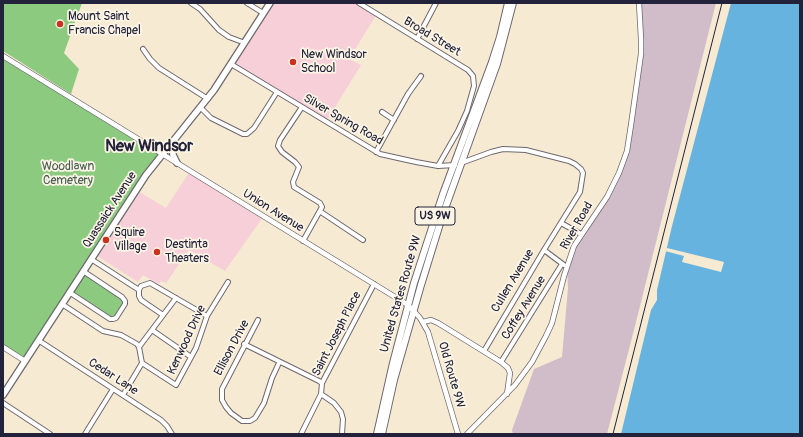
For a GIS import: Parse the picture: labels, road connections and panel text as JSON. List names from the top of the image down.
{
  "streets": {
    "highway": ["US 9W", "United States Route 9W"],
    "main road": ["Quassaick Avenue"],
    "street": [
      "Broad Street",
      "Silver Spring Road",
      "Union Avenue",
      "River Road",
      "Cullen Avenue",
      "Coffey Avenue",
      "Saint Joseph Place",
      "Kenwood Drive",
      "Ellison Drive",
      "Old Route 9W",
      "Cedar Lane"
    ]
  },
  "crossings": [
    ["Broad Street", "Silver Spring Road"],
    ["Silver Spring Road", "Quassaick Avenue"],
    ["Silver Spring Road", "Cullen Avenue"],
    ["Silver Spring Road", "United States Route 9W"],
    ["Quassaick Avenue", "Union Avenue"],
    ["Quassaick Avenue", "Cedar Lane"],
    ["Union Avenue", "United States Route 9W"],
    ["Union Avenue", "Saint Joseph Place"],
    ["Union Avenue", "Old Route 9W"]
  ],
  "districts": ["New Windsor"],
  "parks": ["Woodlawn Cemetery"],
  "places": [
    "Mount Saint Francis Chapel",
    "New Windsor School",
    "Squire Village",
    "Destinta Theaters"
  ]
}
